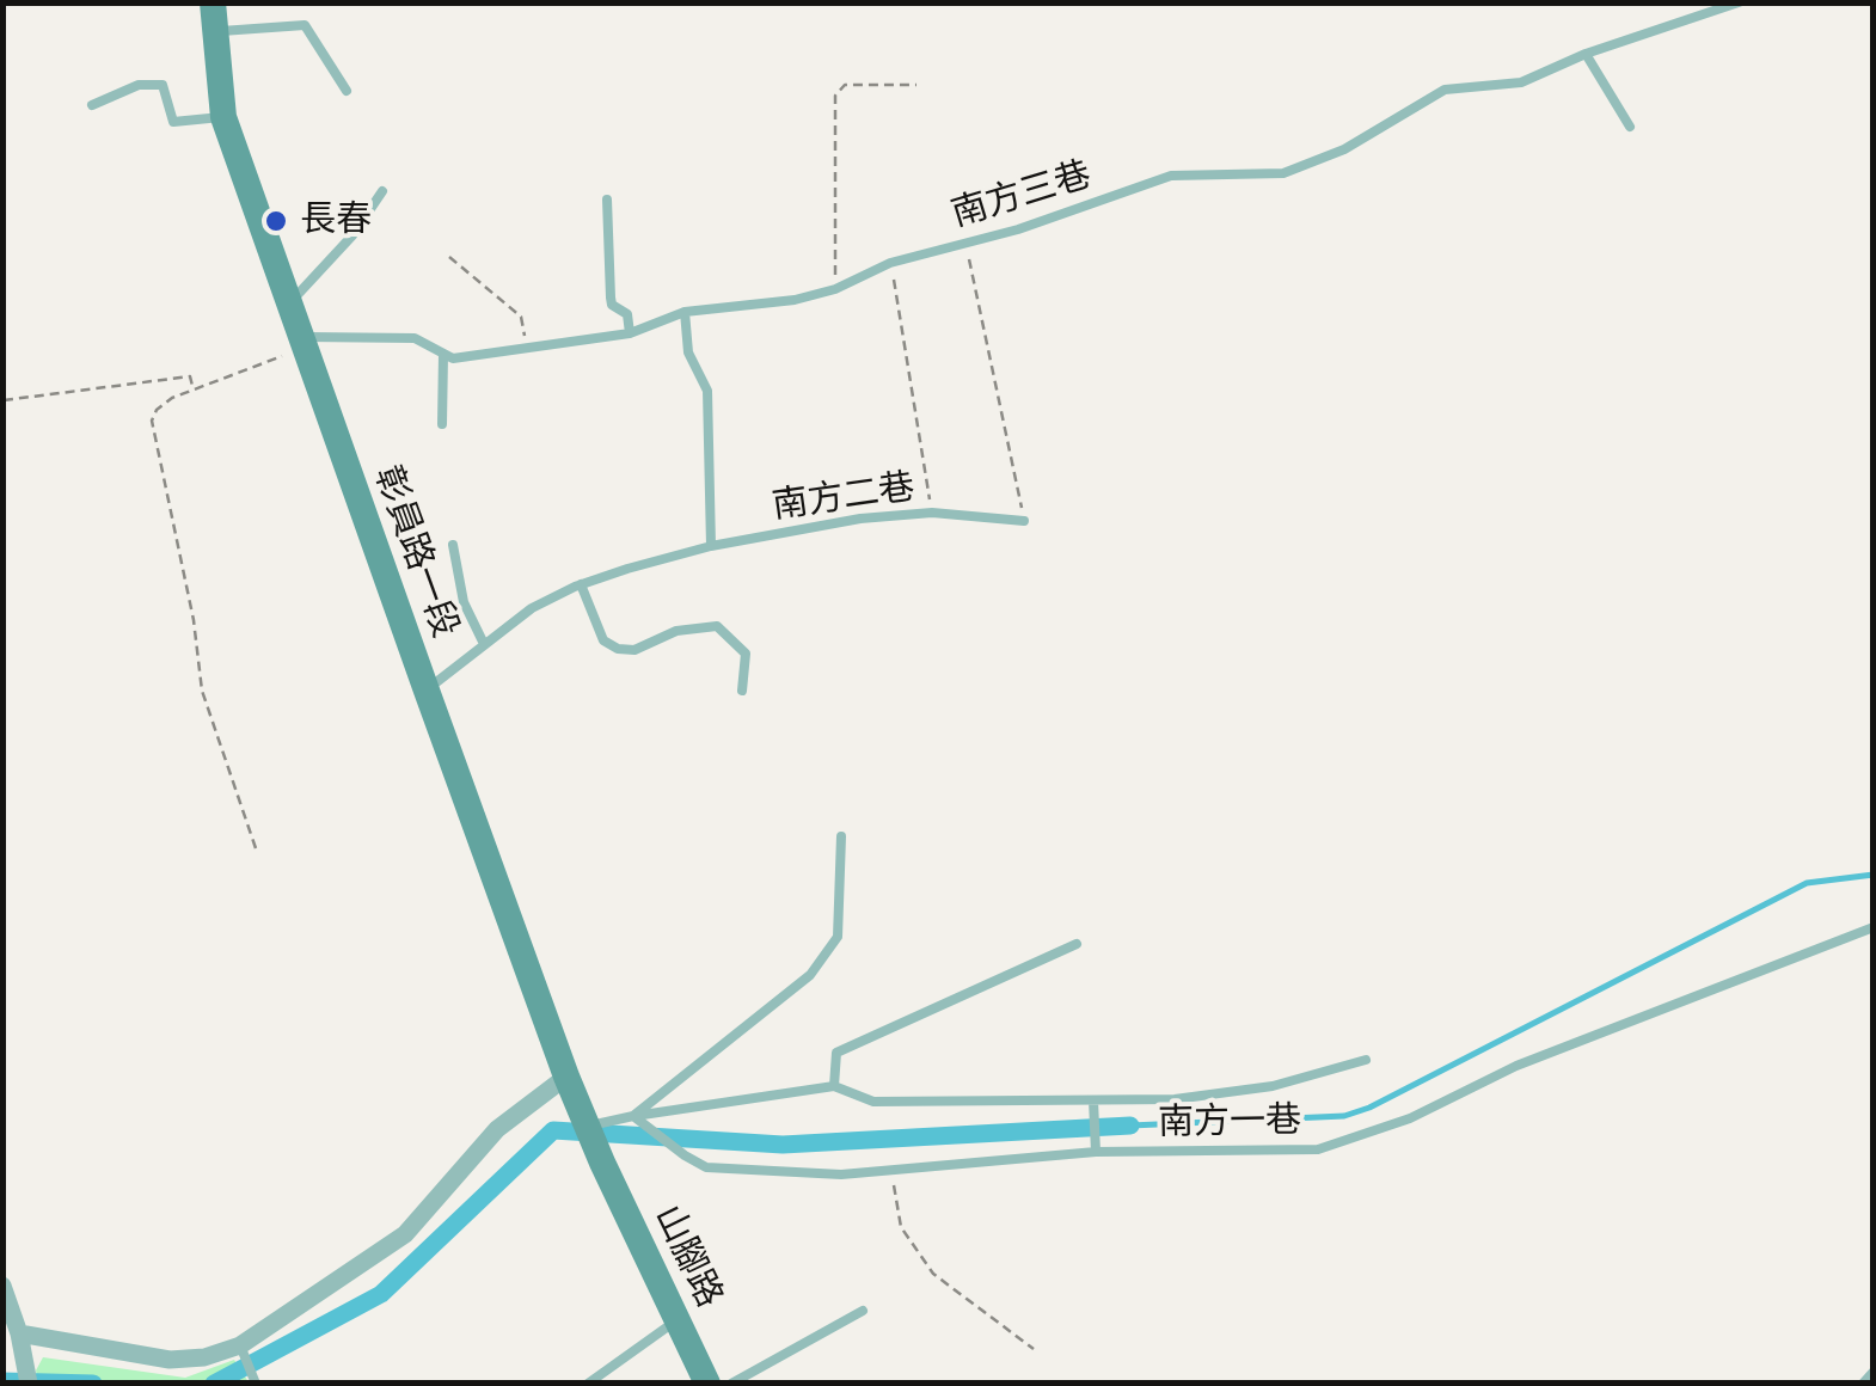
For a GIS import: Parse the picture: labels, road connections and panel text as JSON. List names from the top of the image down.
{
  "streets": {
    "main road": ["彰員路一段", "山腳路"],
    "lane": ["南方三巷", "南方二巷", "南方一巷"]
  },
  "crossings": [
    ["南方三巷", "彰員路一段"],
    ["南方二巷", "彰員路一段"],
    ["彰員路一段", "南方一巷"],
    ["彰員路一段", "山腳路"],
    ["南方一巷", "山腳路"]
  ],
  "places": ["長春"]
}
